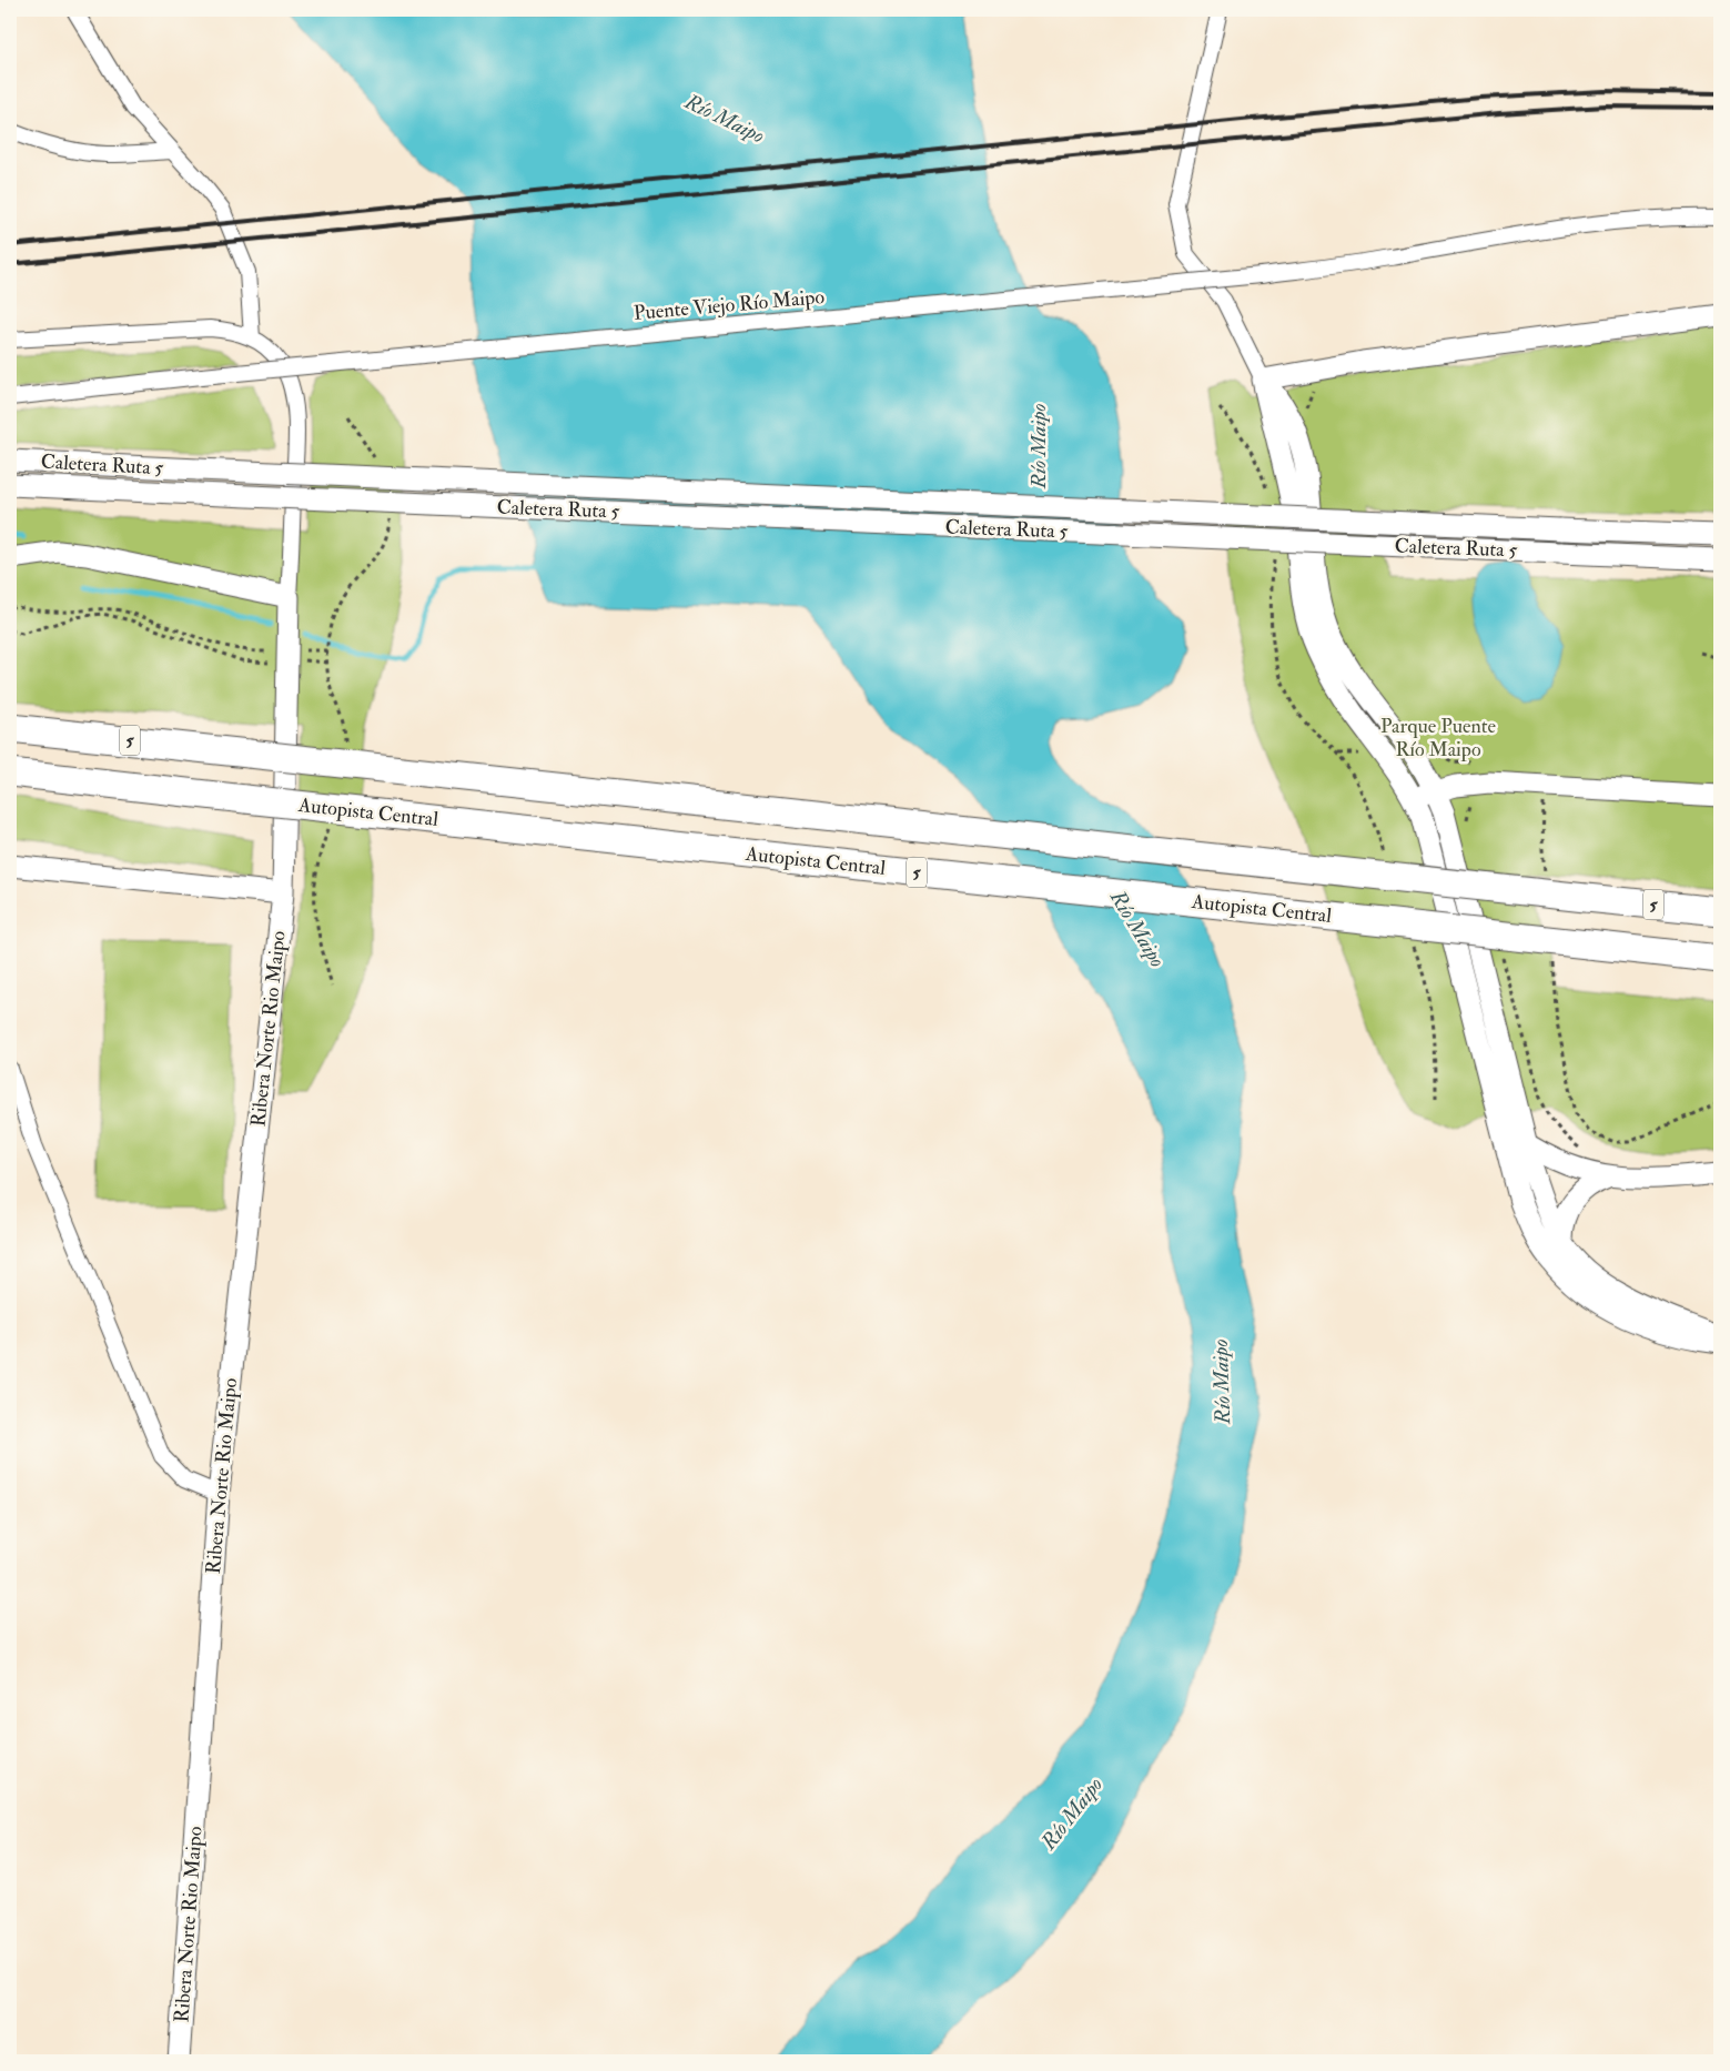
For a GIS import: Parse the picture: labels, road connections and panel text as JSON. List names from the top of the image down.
{
  "streets": {
    "highway": ["5", "Autopista Central"],
    "main road": ["Caletera Ruta 5", "Ribera Norte Rio Maipo"],
    "street": ["Puente Viejo Río Maipo"]
  },
  "water": ["Río Maipo"],
  "parks": ["Parque Puente Río Maipo"]
}
